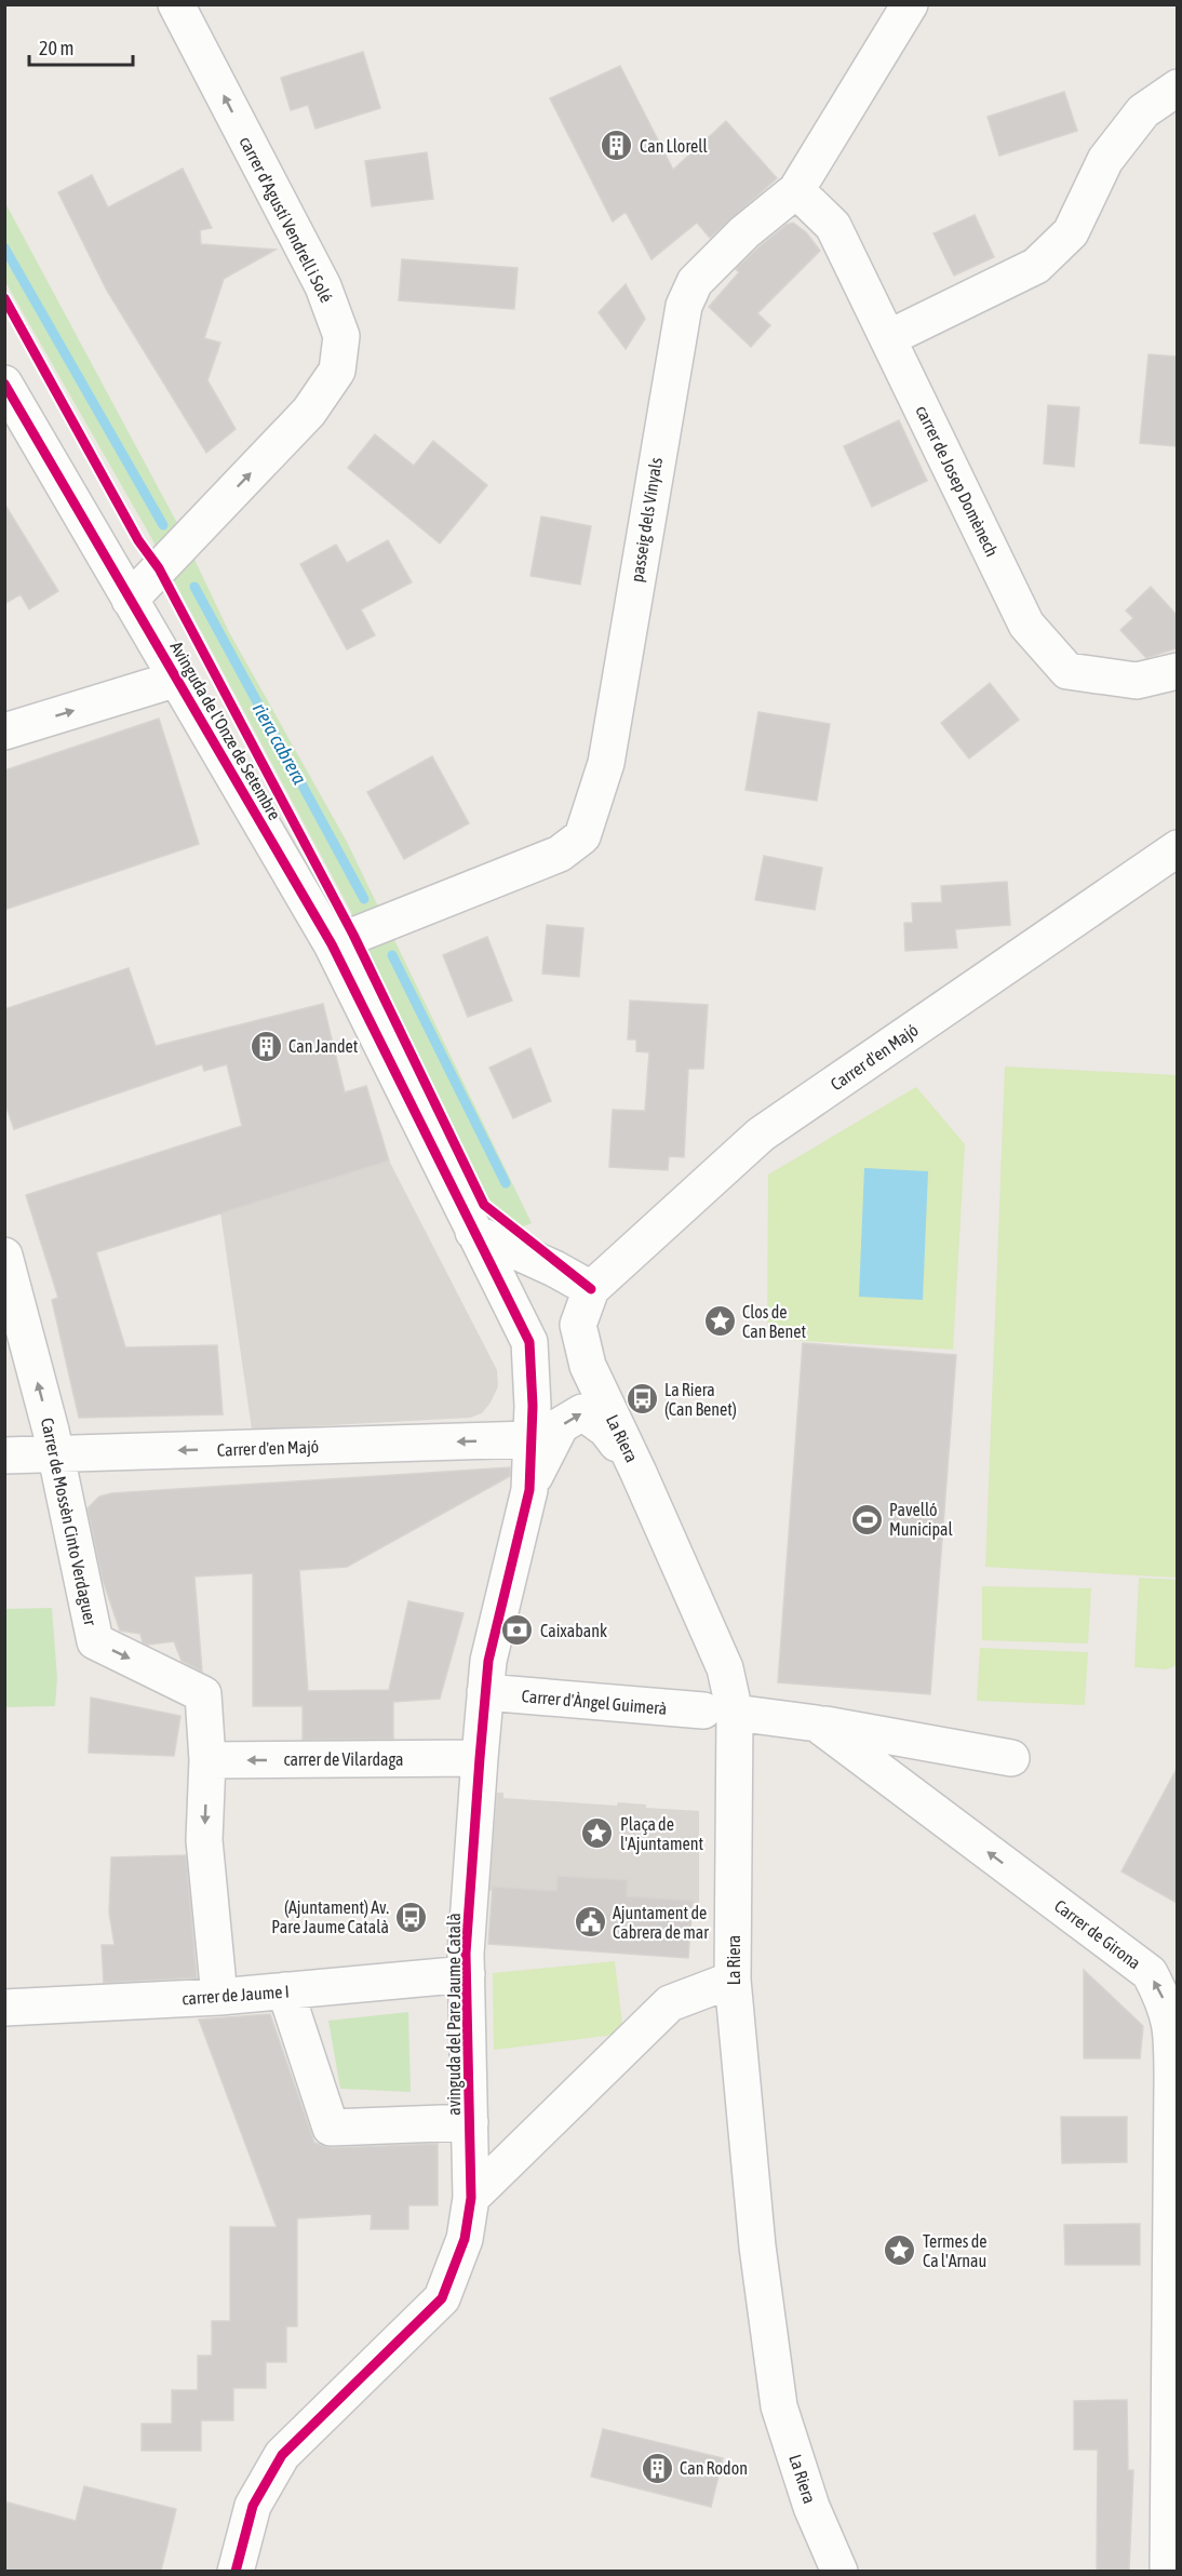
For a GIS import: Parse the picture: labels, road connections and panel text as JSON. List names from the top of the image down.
{
  "streets": {
    "street": [
      "carrer d'Agustí Vendrell i Solé",
      "carrer de Josep Domènech",
      "passeig dels Vinyals",
      "Avinguda de l'Onze de Setembre",
      "Carrer d'en Majó",
      "La Riera",
      "Carrer de Mossèn Cinto Verdaguer",
      "Carrer d'Àngel Guimerà",
      "carrer de Vilardaga",
      "Carrer de Girona",
      "carrer de Jaume I",
      "avinguda del Pare Jaume Català"
    ]
  },
  "crossings": [
    ["carrer d'Agustí Vendrell i Solé", "Avinguda de l'Onze de Setembre"],
    ["carrer de Josep Domènech", "passeig dels Vinyals"],
    ["passeig dels Vinyals", "Avinguda de l'Onze de Setembre"],
    ["Avinguda de l'Onze de Setembre", "avinguda del Pare Jaume Català"],
    ["Carrer d'en Majó", "La Riera"],
    ["Carrer d'en Majó", "Carrer de Mossèn Cinto Verdaguer"],
    ["Carrer d'en Majó", "avinguda del Pare Jaume Català"],
    ["La Riera", "Carrer d'Àngel Guimerà"],
    ["La Riera", "Carrer de Girona"],
    ["La Riera", "avinguda del Pare Jaume Català"],
    ["Carrer de Mossèn Cinto Verdaguer", "carrer de Vilardaga"],
    ["Carrer de Mossèn Cinto Verdaguer", "carrer de Jaume I"],
    ["Carrer d'Àngel Guimerà", "Carrer de Girona"],
    ["Carrer d'Àngel Guimerà", "avinguda del Pare Jaume Català"],
    ["carrer de Vilardaga", "avinguda del Pare Jaume Català"],
    ["carrer de Jaume I", "avinguda del Pare Jaume Català"]
  ],
  "one_way": [
    "carrer d'Agustí Vendrell i Solé",
    "Carrer d'en Majó",
    "carrer de Vilardaga",
    "Carrer de Girona"
  ],
  "water": ["riera cabrera"],
  "places": {
    "building": ["Can Llorell", "Can Jandet", "Can Rodon"],
    "place": ["Clos de Can Benet", "Plaça de l'Ajuntament", "Termes de Ca l'Arnau"],
    "bus stop": ["La Riera (Can Benet)", "(Ajuntament) Av. Pare Jaume Català"],
    "sports": ["Pavelló Municipal"],
    "bank": ["Caixabank"],
    "public building": ["Ajuntament de Cabrera de mar"]
  },
  "scale_bar": "20 m"
}
